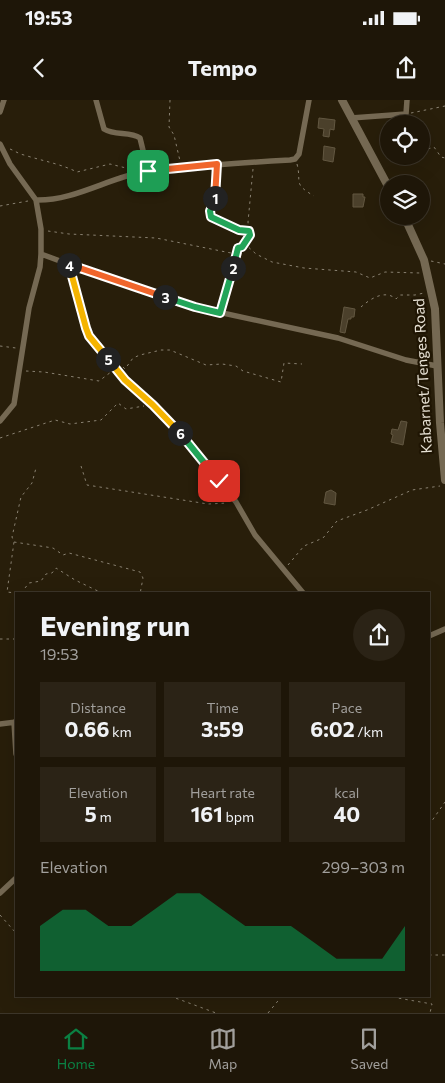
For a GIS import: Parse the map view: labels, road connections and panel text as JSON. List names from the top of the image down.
{
  "streets": {
    "street": ["Kabarnet/Tenges Road"]
  },
  "page": {
    "status": "19:53",
    "header": "Tempo",
    "pins": [
      "1",
      "4",
      "2",
      "3",
      "5",
      "6"
    ],
    "heading": ["Evening run", "19:53"],
    "stats": [
      ["Distance", "0.66 km"],
      ["Time", "3:59"],
      ["Pace", "6:02 /km"],
      ["Elevation", "5 m"],
      ["Heart rate", "161 bpm"],
      ["kcal", "40"]
    ],
    "chart": ["Elevation", "299–303 m"],
    "tabs": ["Home", "Map", "Saved"]
  }
}
